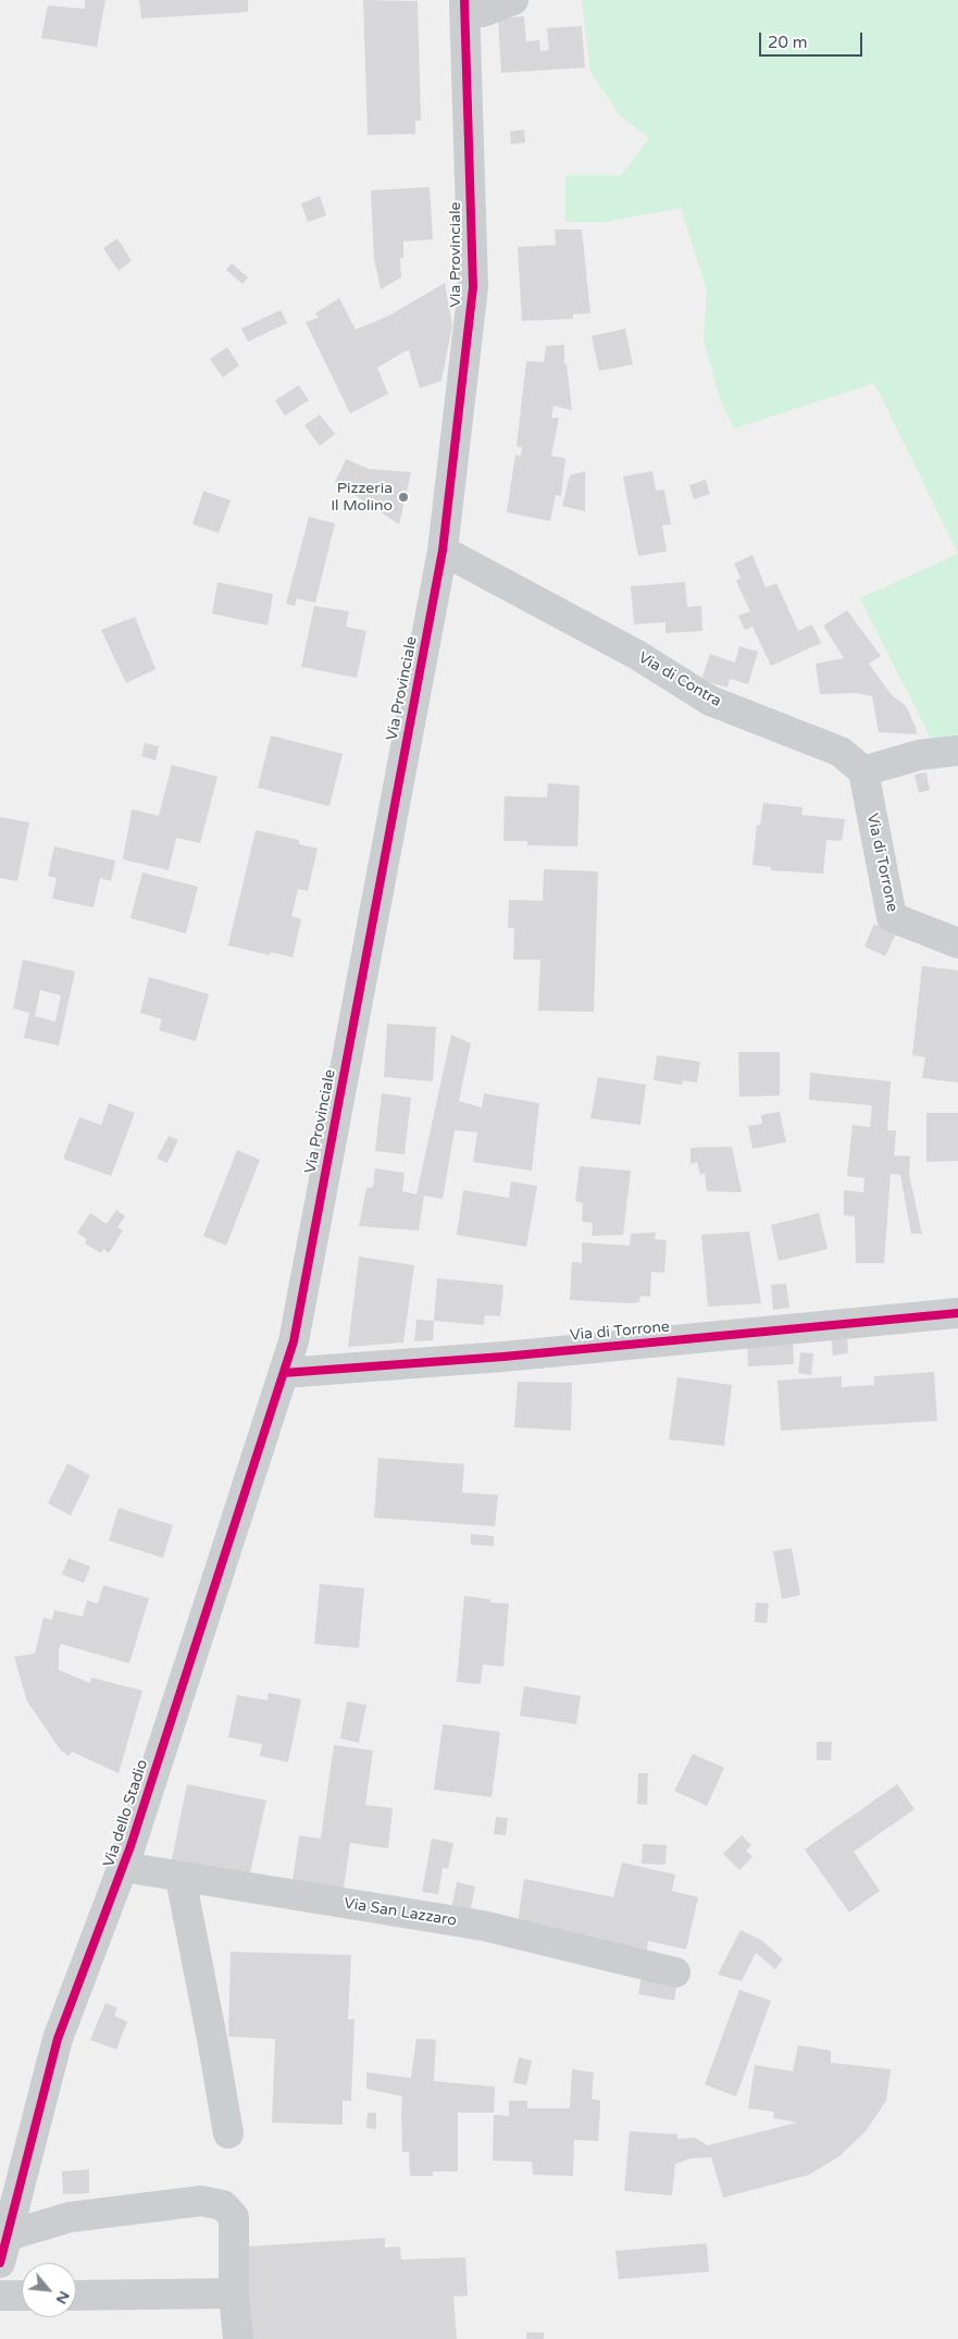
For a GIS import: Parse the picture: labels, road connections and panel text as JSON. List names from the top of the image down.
{
  "streets": {
    "street": [
      "Via Provinciale",
      "Via di Contra",
      "Via di Torrone",
      "Via dello Stadio",
      "Via San Lazzaro"
    ]
  },
  "crossings": [
    ["Via Provinciale", "Via di Contra"],
    ["Via Provinciale", "Via di Torrone"],
    ["Via Provinciale", "Via dello Stadio"],
    ["Via di Contra", "Via di Torrone"],
    ["Via di Torrone", "Via dello Stadio"],
    ["Via dello Stadio", "Via San Lazzaro"]
  ],
  "places": ["Pizzeria Il Molino"],
  "scale_bar": "20 m",
  "north": "bottom right"
}
